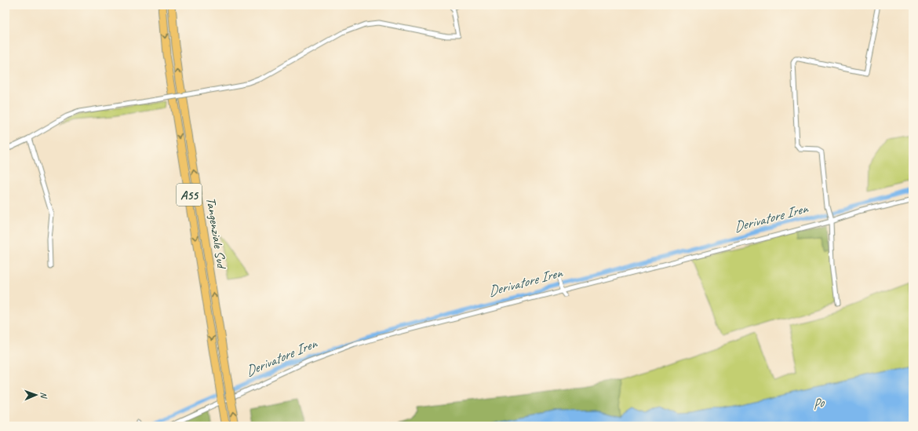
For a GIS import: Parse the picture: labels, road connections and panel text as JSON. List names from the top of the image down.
{
  "streets": {
    "highway": ["A55", "Tangenziale Sud"]
  },
  "water": ["Derivatore Iren", "Po"],
  "north": "right"
}
